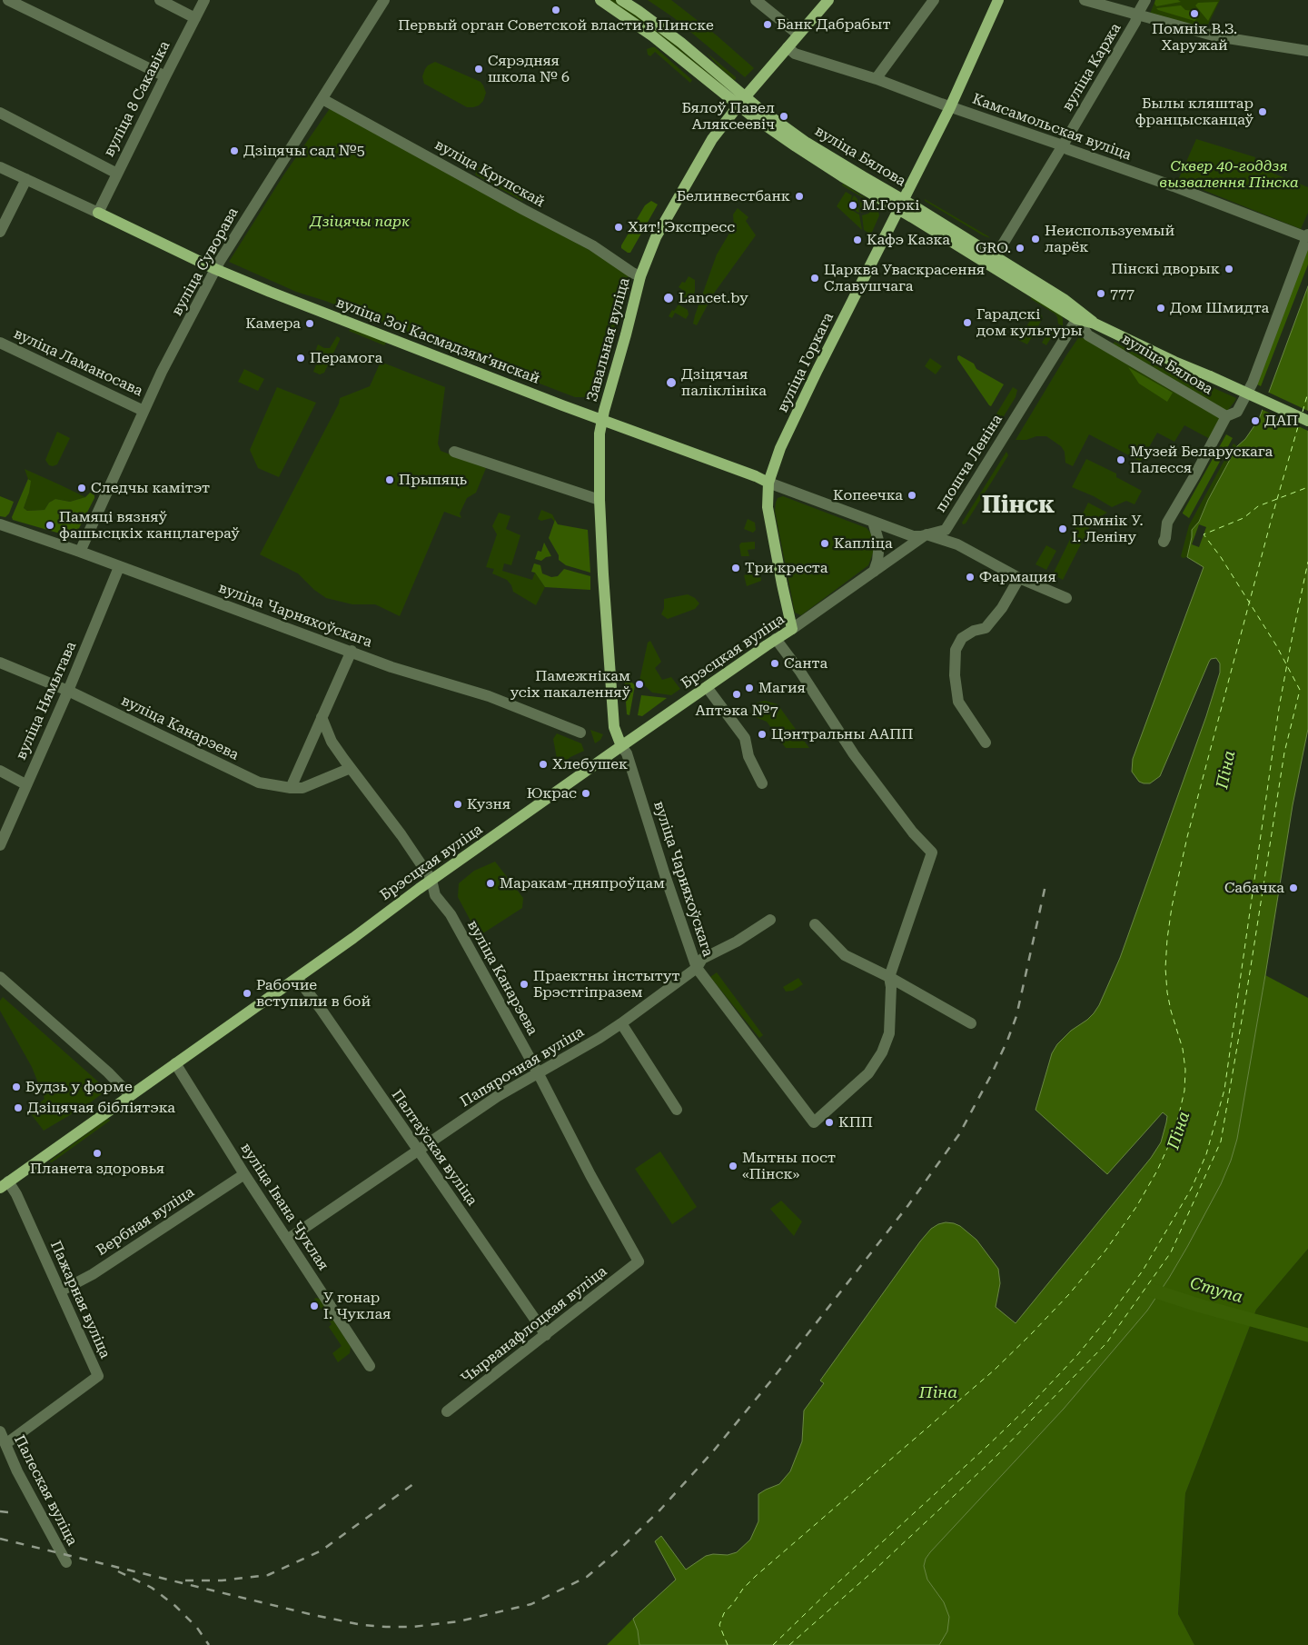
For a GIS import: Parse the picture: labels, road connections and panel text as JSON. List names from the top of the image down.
{
  "streets": {
    "main road": [
      "вуліца Бялова",
      "Завальная вуліца",
      "вуліца Зоі Касмадзямʼянскай",
      "вуліца Горкага",
      "Брэсцкая вуліца"
    ],
    "street": [
      "вуліца Каржа",
      "вуліца 8 Сакавіка",
      "Камсамольская вуліца",
      "вуліца Крупскай",
      "вуліца Суворава",
      "вуліца Ламаносава",
      "плошча Леніна",
      "вуліца Чарняхоўскага",
      "вуліца Нямытава",
      "вуліца Канарэева",
      "Папярочная вуліца",
      "Палтаўская вуліца",
      "вуліца Івана Чуклая",
      "Вербная вуліца",
      "Пажарная вуліца",
      "Чырванафлоцкая вуліца",
      "Палеская вуліца"
    ]
  },
  "crossings": [
    ["вуліца Каржа", "Камсамольская вуліца"],
    ["вуліца Каржа", "вуліца Бялова"],
    ["вуліца 8 Сакавіка", "вуліца Зоі Касмадзямʼянскай"],
    ["Камсамольская вуліца", "Завальная вуліца"],
    ["Камсамольская вуліца", "вуліца Горкага"],
    ["вуліца Бялова", "Завальная вуліца"],
    ["вуліца Бялова", "вуліца Горкага"],
    ["вуліца Бялова", "плошча Леніна"],
    ["вуліца Крупскай", "вуліца Суворава"],
    ["вуліца Крупскай", "Завальная вуліца"],
    ["вуліца Суворава", "вуліца Зоі Касмадзямʼянскай"],
    ["вуліца Суворава", "вуліца Ламаносава"],
    ["вуліца Суворава", "вуліца Чарняхоўскага"],
    ["Завальная вуліца", "вуліца Зоі Касмадзямʼянскай"],
    ["Завальная вуліца", "вуліца Чарняхоўскага"],
    ["Завальная вуліца", "Брэсцкая вуліца"],
    ["вуліца Зоі Касмадзямʼянскай", "вуліца Горкага"],
    ["вуліца Зоі Касмадзямʼянскай", "плошча Леніна"],
    ["вуліца Зоі Касмадзямʼянскай", "Брэсцкая вуліца"],
    ["вуліца Горкага", "Брэсцкая вуліца"],
    ["плошча Леніна", "Брэсцкая вуліца"],
    ["вуліца Чарняхоўскага", "Брэсцкая вуліца"],
    ["вуліца Чарняхоўскага", "вуліца Нямытава"],
    ["вуліца Чарняхоўскага", "Папярочная вуліца"],
    ["Брэсцкая вуліца", "вуліца Канарэева"],
    ["Брэсцкая вуліца", "Палтаўская вуліца"],
    ["Брэсцкая вуліца", "вуліца Івана Чуклая"],
    ["Брэсцкая вуліца", "Пажарная вуліца"],
    ["вуліца Нямытава", "вуліца Канарэева"],
    ["вуліца Канарэева", "Папярочная вуліца"],
    ["вуліца Канарэева", "Чырванафлоцкая вуліца"],
    ["Папярочная вуліца", "Палтаўская вуліца"],
    ["Папярочная вуліца", "вуліца Івана Чуклая"],
    ["Палтаўская вуліца", "Чырванафлоцкая вуліца"],
    ["вуліца Івана Чуклая", "Вербная вуліца"],
    ["Вербная вуліца", "Пажарная вуліца"],
    ["Пажарная вуліца", "Палеская вуліца"]
  ],
  "districts": ["Пінск"],
  "water": ["Піна", "Ступа"],
  "parks": ["Сквер 40-годдзя вызвалення Пінска", "Дзіцячы парк"],
  "places": [
    "Первый орган Советской власти в Пинске",
    "Помнік В.З. Харужай",
    "Банк Дабрабыт",
    "Сярэдняя школа № 6",
    "Былы кляштар францысканцаў",
    "Бялоў Павел Аляксеевіч",
    "Дзіцячы сад №5",
    "Белинвестбанк",
    "М.Горкі",
    "Хит! Экспресс",
    "Неиспользуемый ларёк",
    "Кафэ Казка",
    "GRO.",
    "Пінскі дворык",
    "Царква Уваскрасення Славушчага",
    "777",
    "Lancet.by",
    "Дом Шмидта",
    "Гарадскі дом культуры",
    "Камера",
    "Перамога",
    "Дзіцячая паліклініка",
    "ДАП",
    "Музей Беларускага Палесся",
    "Прыпяць",
    "Следчы камітэт",
    "Копеечка",
    "Памяці вязняў фашысцкіх канцлагераў",
    "Помнік У. І. Леніну",
    "Капліца",
    "Три креста",
    "Фармация",
    "Санта",
    "Памежнікам усіх пакаленняў",
    "Магия",
    "Аптэка №7",
    "Цэнтральны ААПП",
    "Хлебушек",
    "Юкрас",
    "Кузня",
    "Маракам-дняпроўцам",
    "Сабачка",
    "Праектны інстытут Брэстгіпразем",
    "Рабочие вступили в бой",
    "Будзь у форме",
    "Дзіцячая бібліятэка",
    "КПП",
    "Планета здоровья",
    "Мытны пост «Пінск»",
    "У гонар І. Чуклая"
  ]
}
